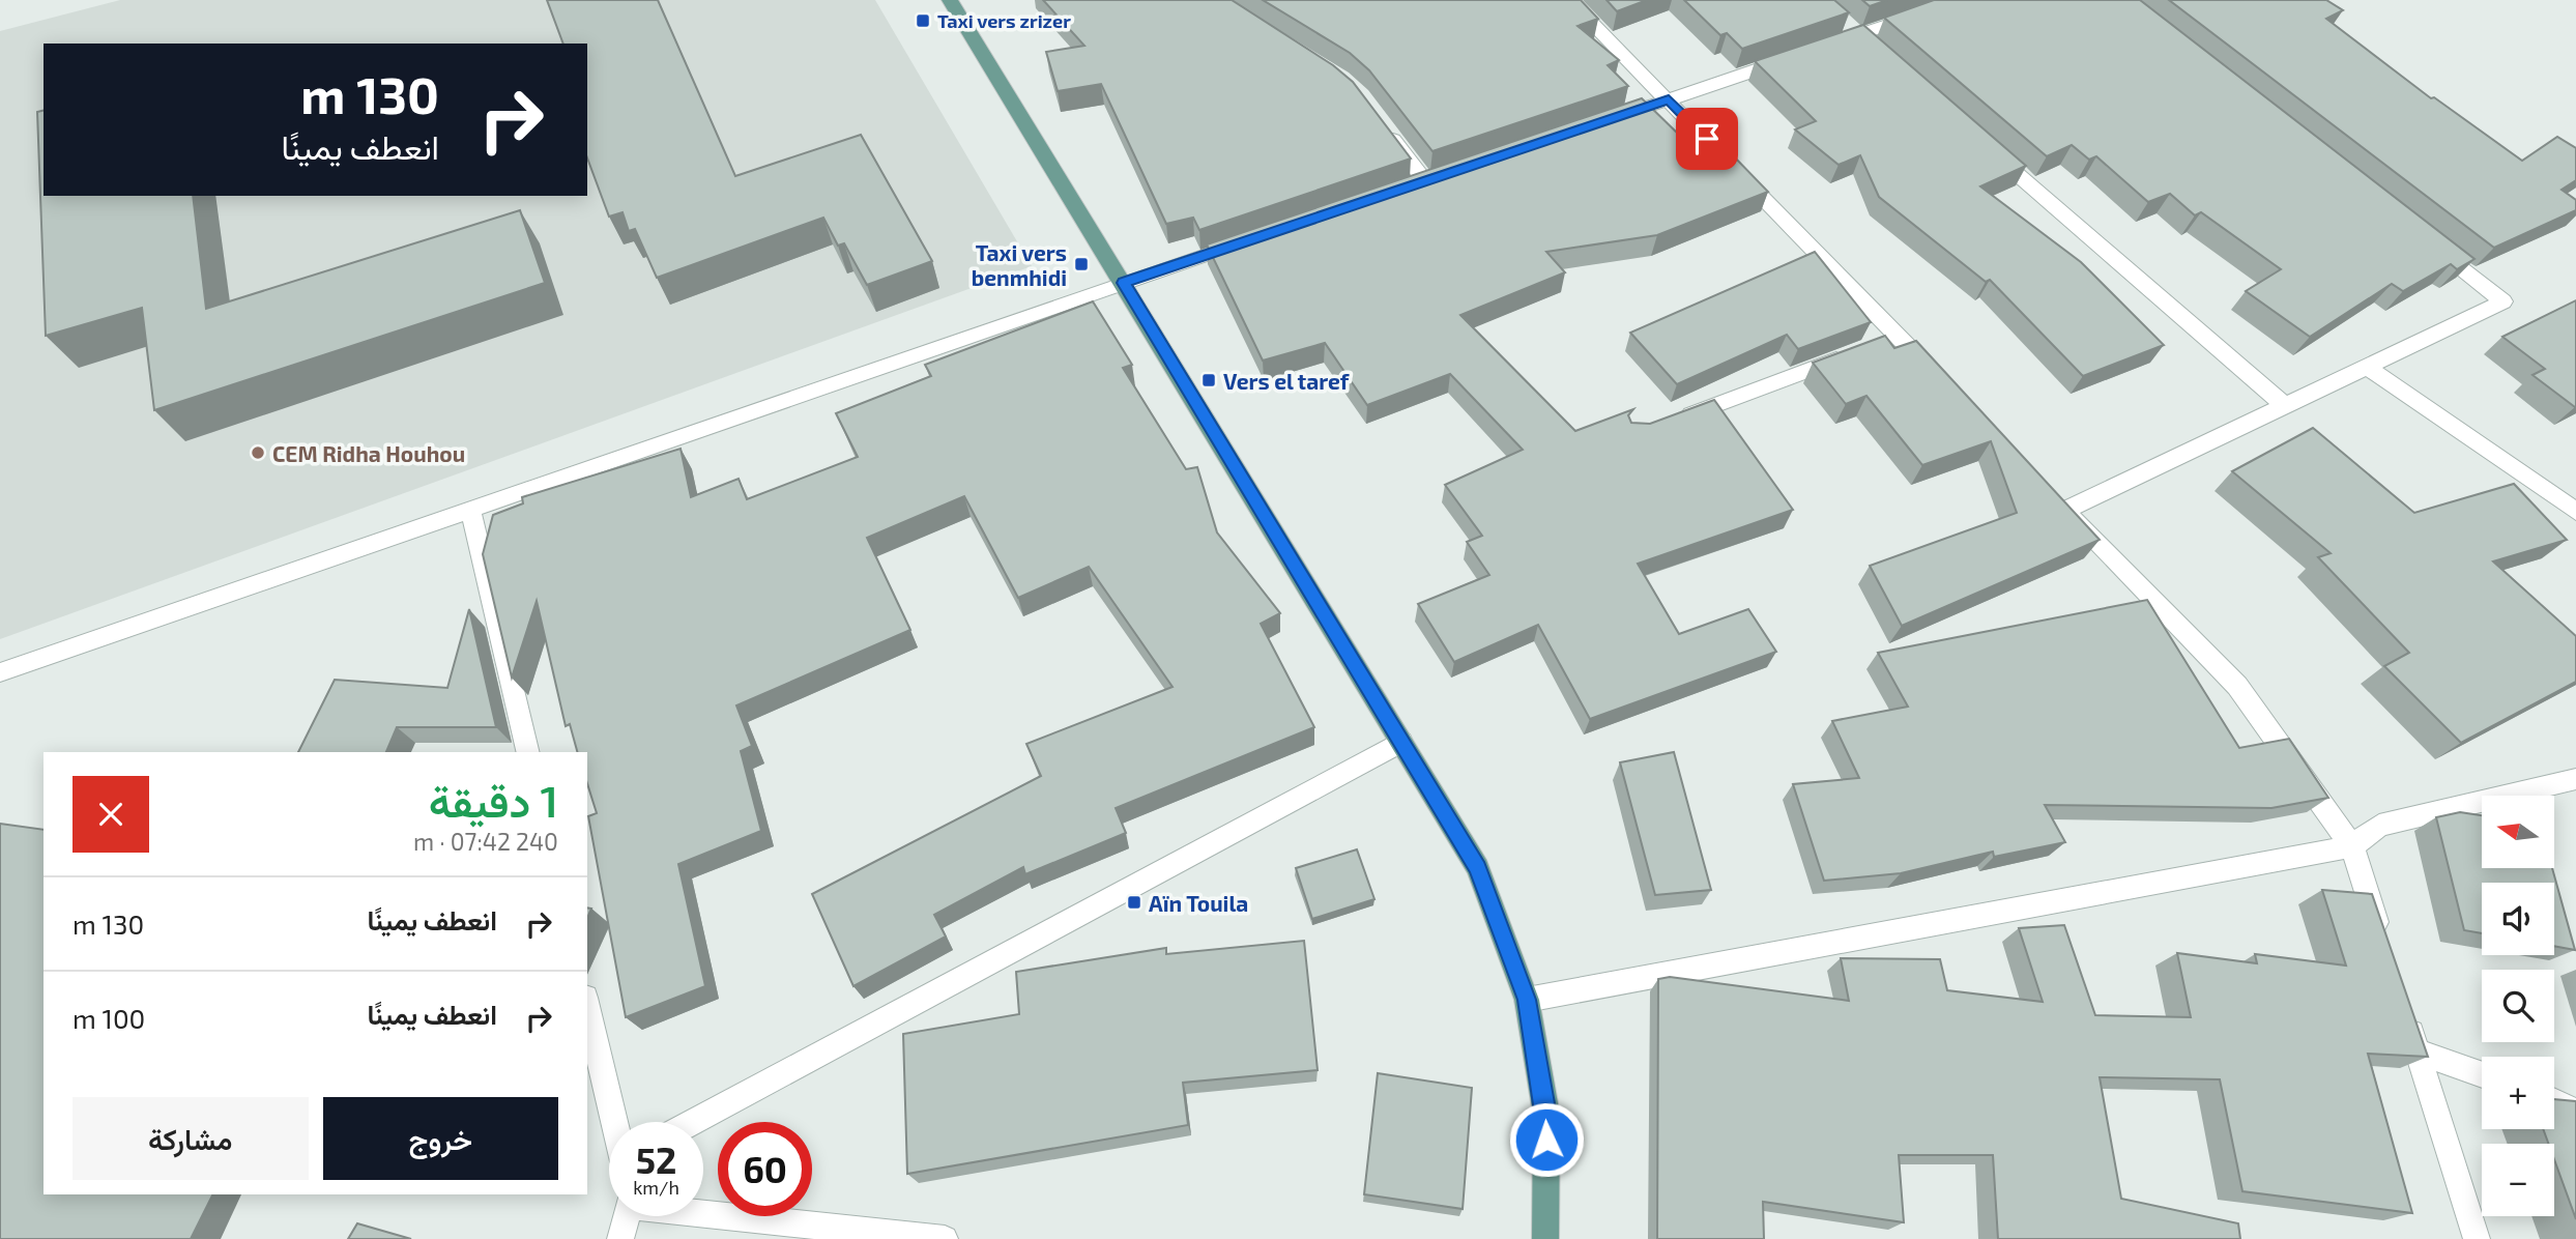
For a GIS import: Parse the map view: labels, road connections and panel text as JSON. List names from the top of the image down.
{
  "places": {
    "transit": [
      "Taxi vers zrizer",
      "Taxi vers benmhidi",
      "Vers el taref",
      "Aïn Touila"
    ],
    "other": ["CEM Ridha Houhou"]
  },
  "north": "left",
  "page": {
    "turn": ["130 m", "انعطف يمينًا"],
    "heading": ["1 دقيقة", "240 m · 07:42"],
    "map_buttons": ["+", "−"],
    "list": [
      {
        "name": "انعطف يمينًا",
        "value": "130 m"
      },
      {
        "name": "انعطف يمينًا",
        "value": "100 m"
      }
    ],
    "buttons": ["خروج", "مشاركة"],
    "speed": "52 km/h",
    "limit": "60"
  }
}
